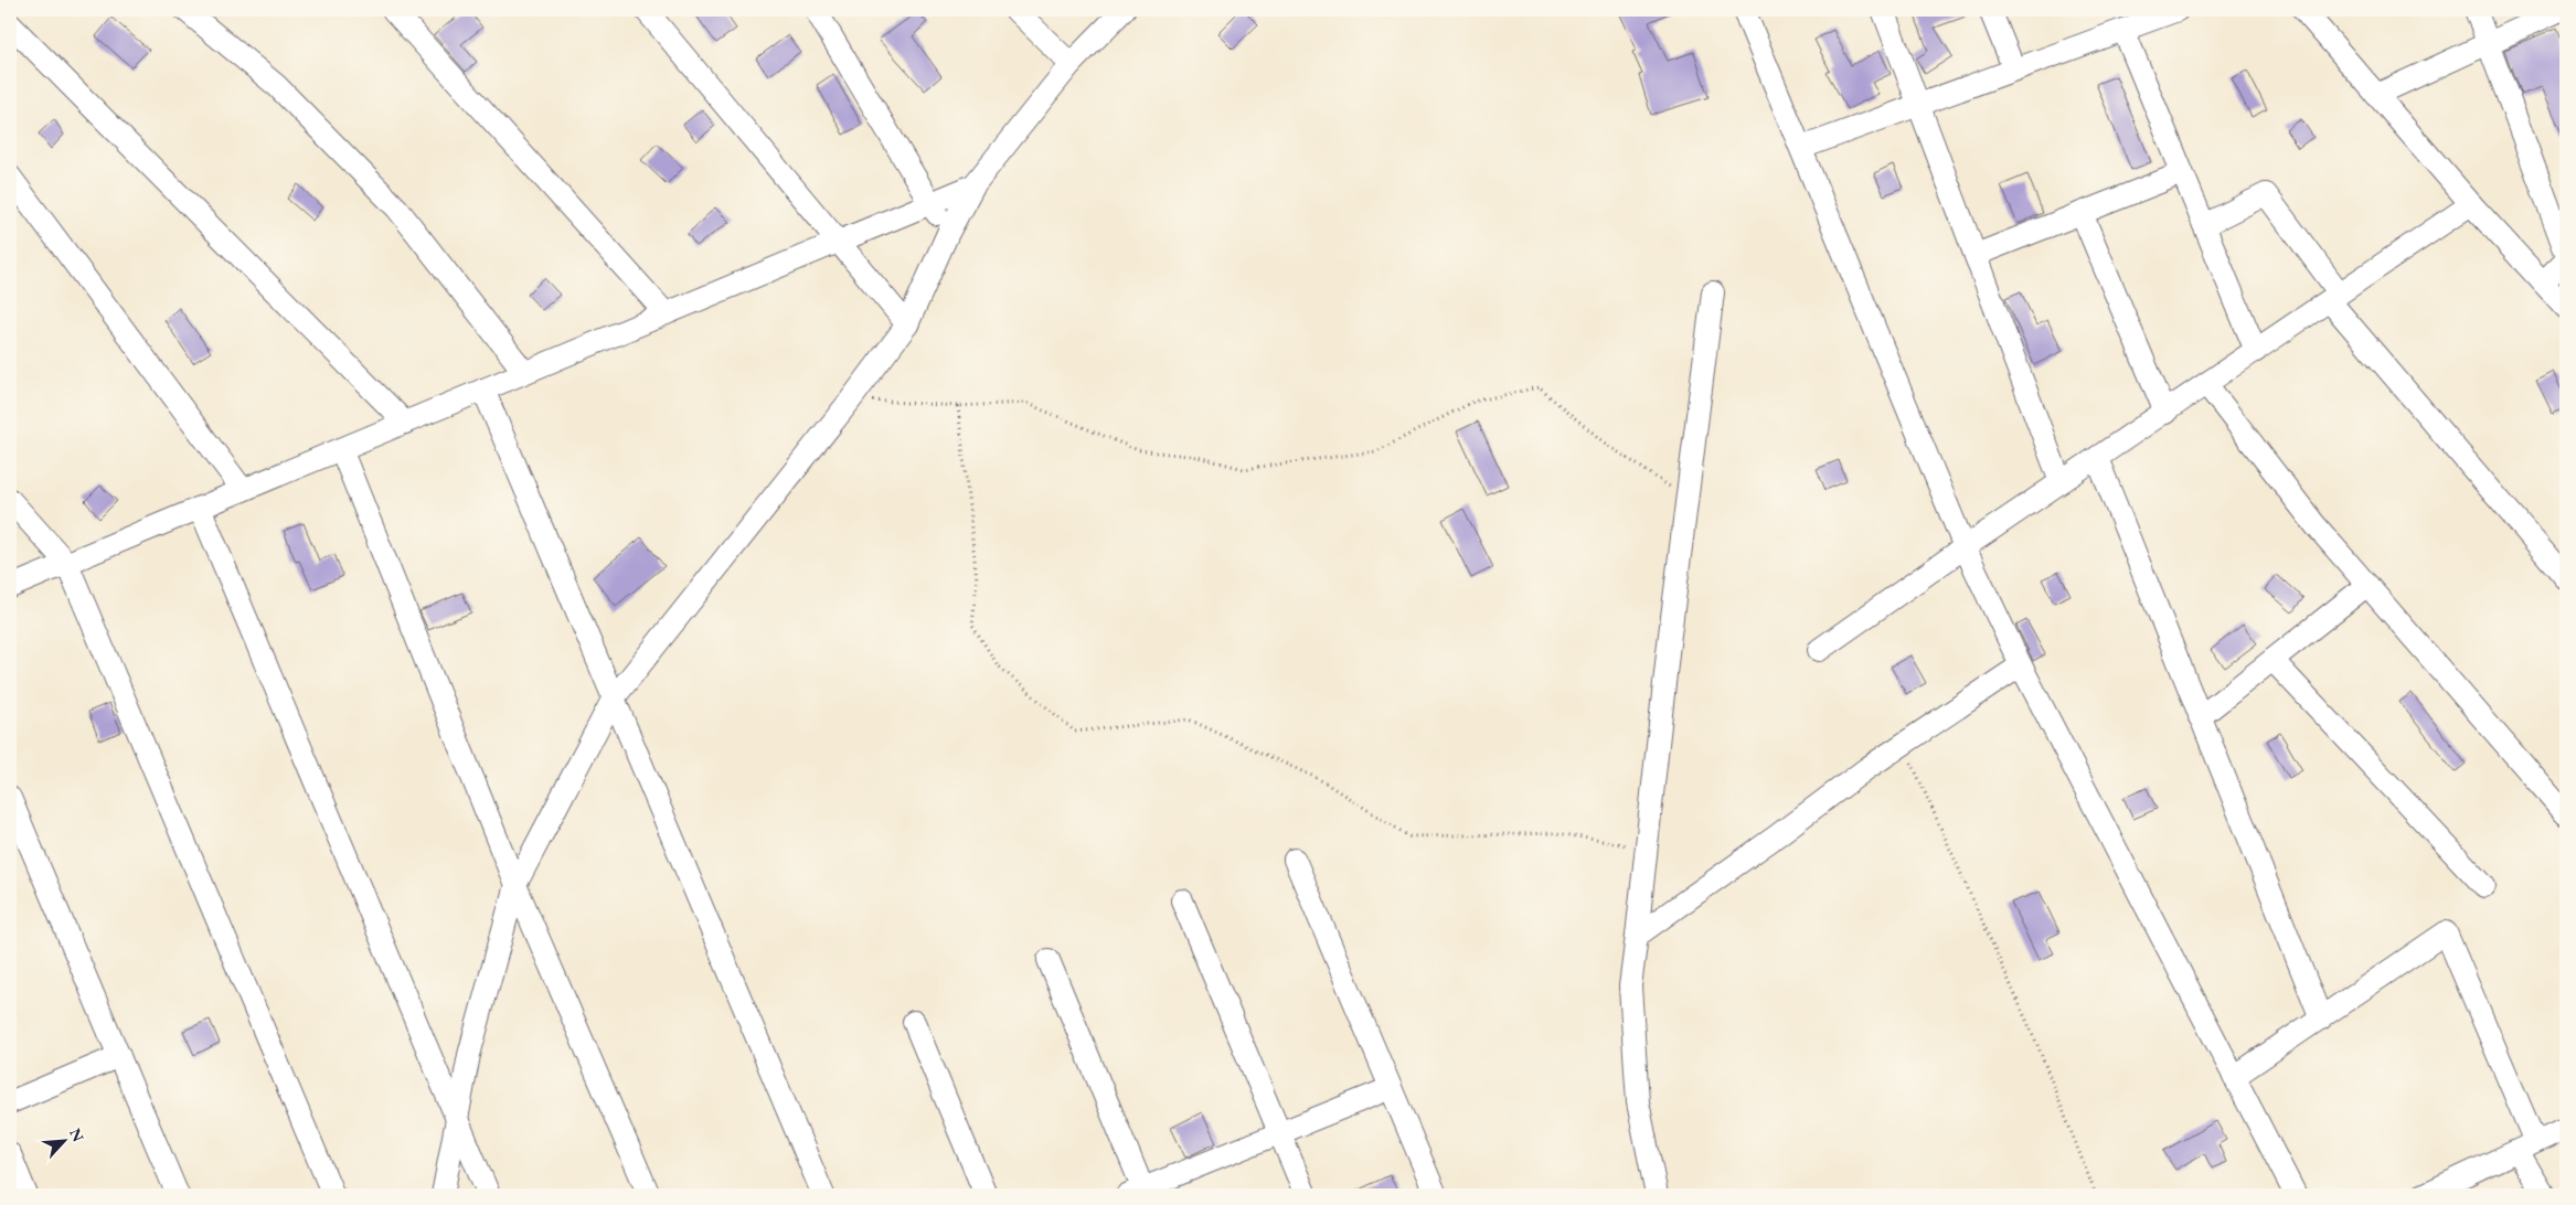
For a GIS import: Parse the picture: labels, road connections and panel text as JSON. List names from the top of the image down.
{
  "north": "top right"
}
